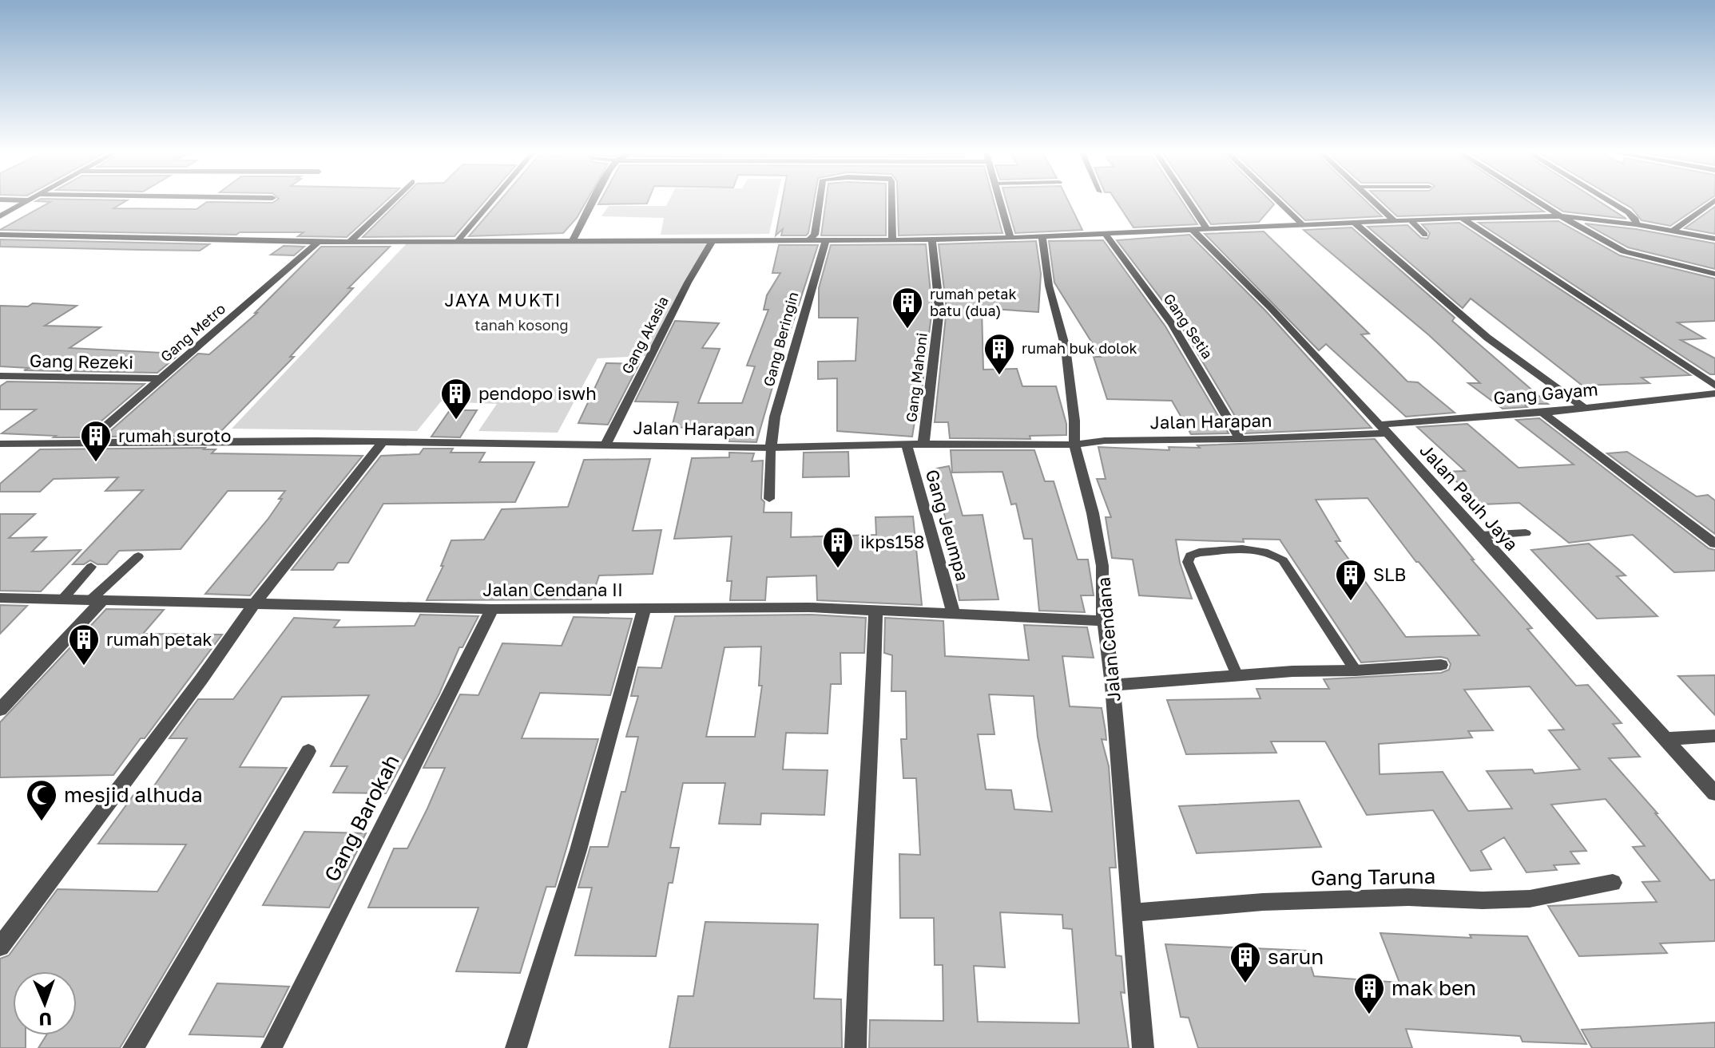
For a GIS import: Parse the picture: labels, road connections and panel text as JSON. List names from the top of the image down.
{
  "streets": {
    "street": [
      "Gang Setia",
      "Gang Metro",
      "Gang Akasia",
      "Gang Beringin",
      "Gang Rezeki",
      "Gang Mahoni",
      "Gang Gayam",
      "Jalan Harapan",
      "Jalan Pauh Jaya",
      "Gang Jeumpa",
      "Jalan Cendana II",
      "Jalan Cendana",
      "Gang Barokah",
      "Gang Taruna"
    ]
  },
  "crossings": [
    ["Gang Setia", "Jalan Harapan"],
    ["Gang Metro", "Gang Rezeki"],
    ["Gang Metro", "Jalan Harapan"],
    ["Gang Akasia", "Jalan Harapan"],
    ["Gang Beringin", "Jalan Harapan"],
    ["Gang Mahoni", "Jalan Harapan"],
    ["Gang Gayam", "Jalan Harapan"],
    ["Gang Gayam", "Jalan Pauh Jaya"],
    ["Jalan Harapan", "Jalan Pauh Jaya"],
    ["Jalan Harapan", "Gang Jeumpa"],
    ["Jalan Harapan", "Jalan Cendana"],
    ["Gang Jeumpa", "Jalan Cendana II"],
    ["Jalan Cendana II", "Jalan Cendana"],
    ["Jalan Cendana II", "Gang Barokah"],
    ["Jalan Cendana", "Gang Taruna"]
  ],
  "districts": ["JAYA MUKTI"],
  "parks": ["tanah kosong"],
  "places": {
    "building": [
      "rumah petak batu (dua)",
      "rumah buk dolok",
      "pendopo iswh",
      "rumah suroto",
      "ikps158",
      "SLB",
      "rumah petak",
      "sarun",
      "mak ben"
    ],
    "mosque": ["mesjid alhuda"]
  },
  "north": "bottom"
}
